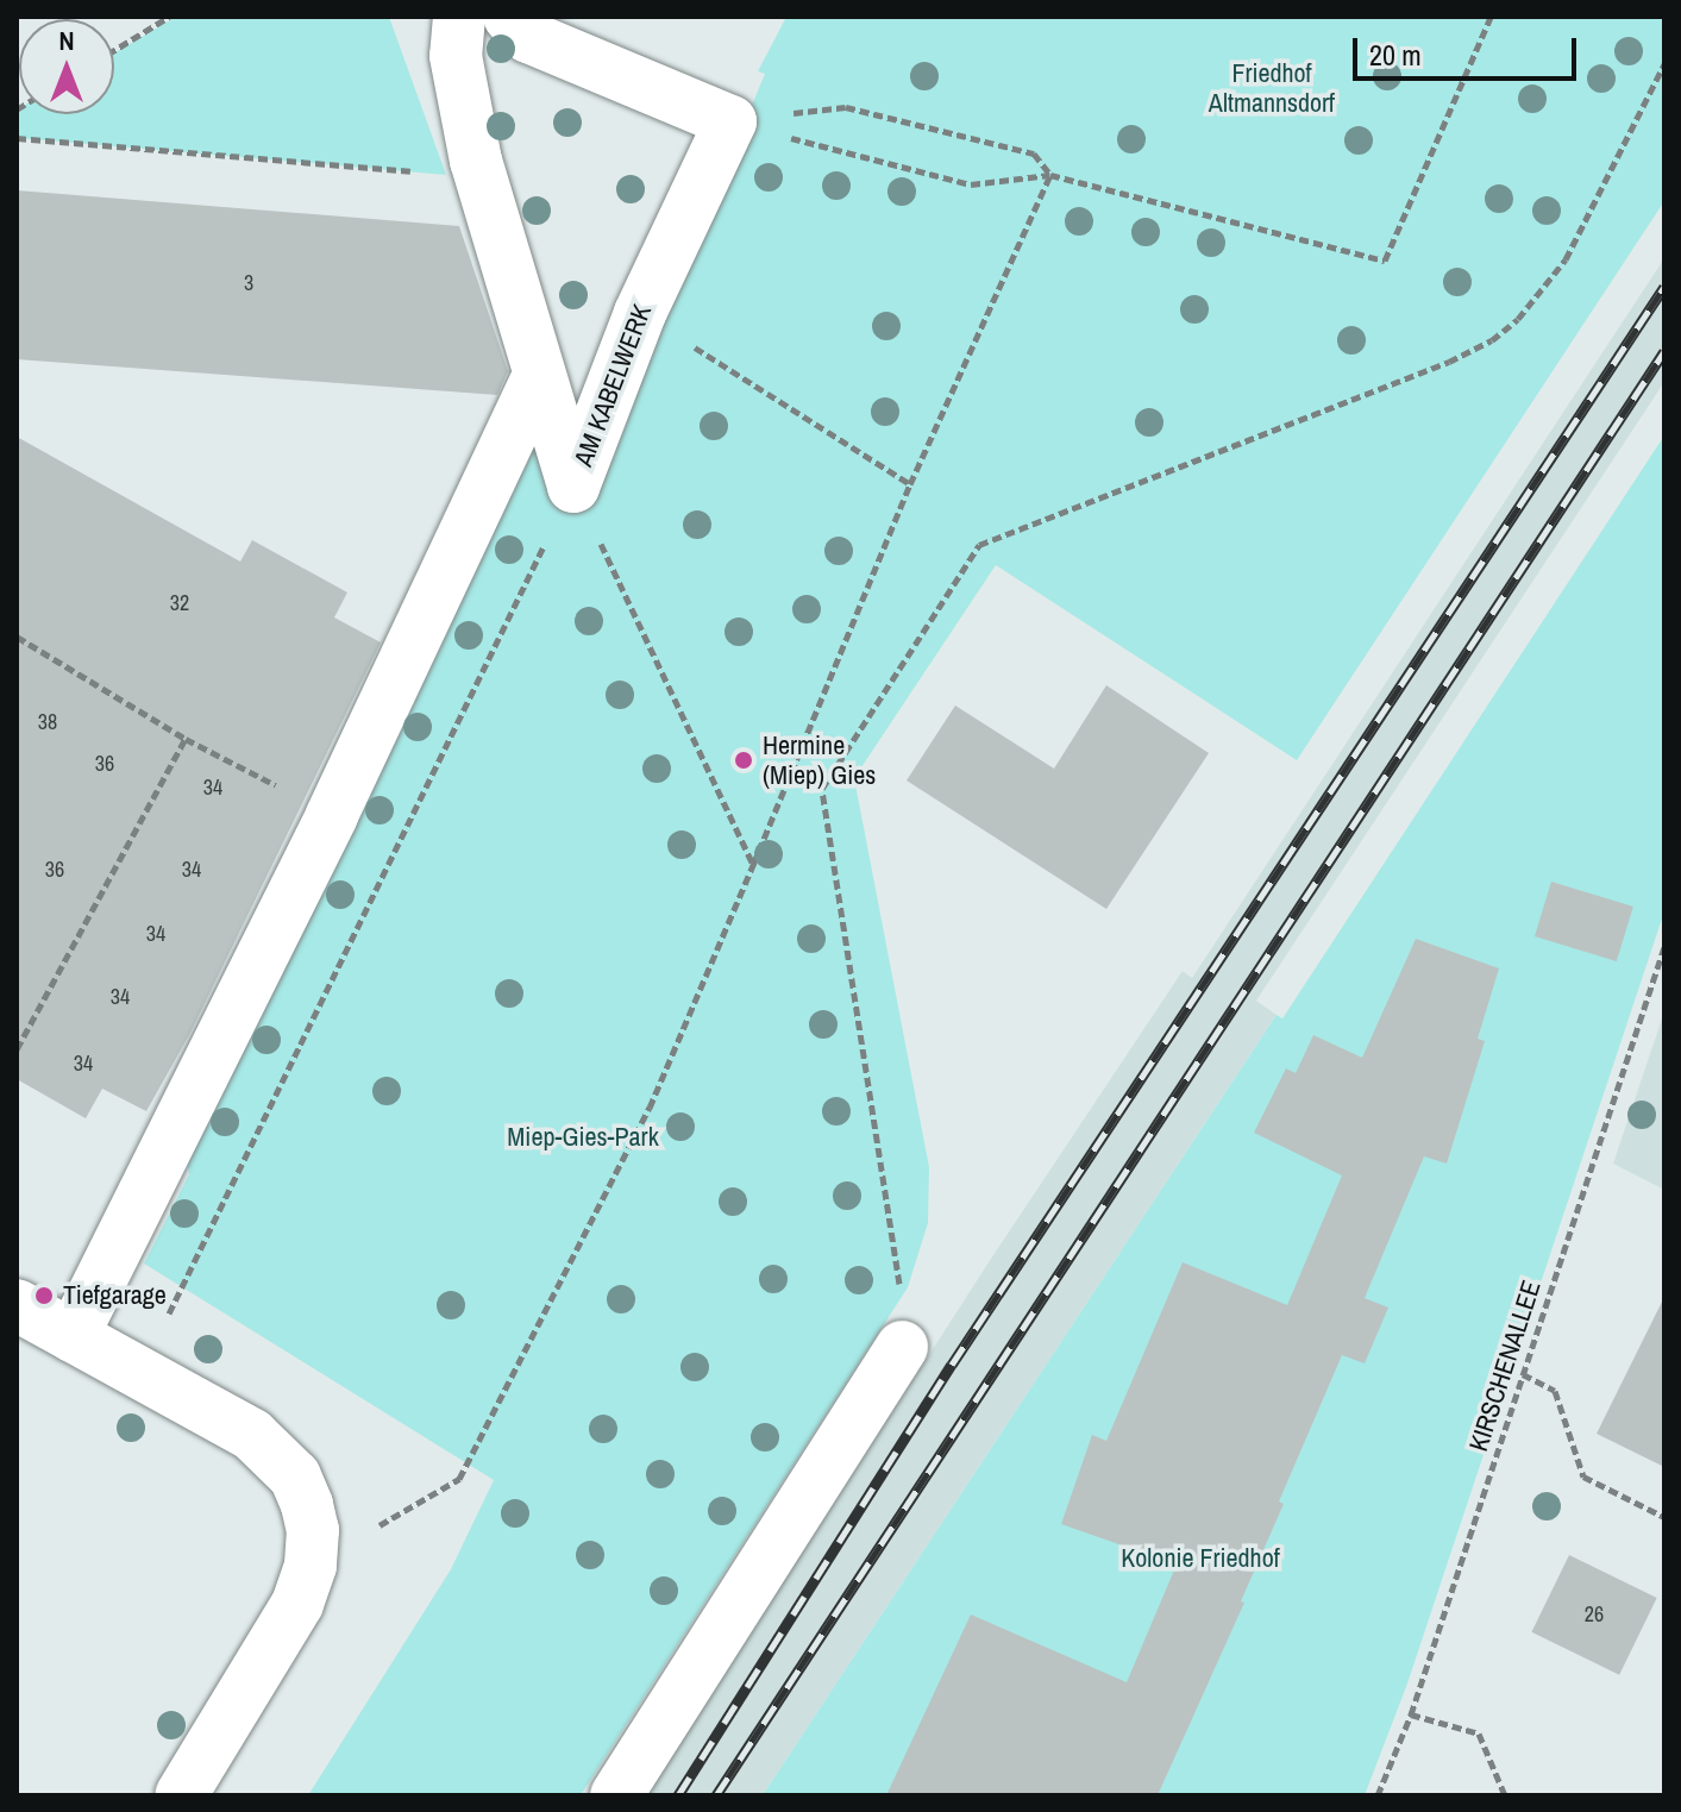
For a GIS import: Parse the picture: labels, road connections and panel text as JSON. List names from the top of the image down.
{
  "streets": {
    "street": ["AM KABELWERK"],
    "path": ["KIRSCHENALLEE"]
  },
  "parks": ["Friedhof Altmannsdorf", "Miep-Gies-Park", "Kolonie Friedhof"],
  "places": ["Hermine (Miep) Gies", "Tiefgarage"],
  "house_numbers": [
    "3",
    "32",
    "38",
    "36",
    "34",
    "36",
    "34",
    "34",
    "34",
    "34",
    "26"
  ],
  "scale_bar": "20 m",
  "north": "top"
}
